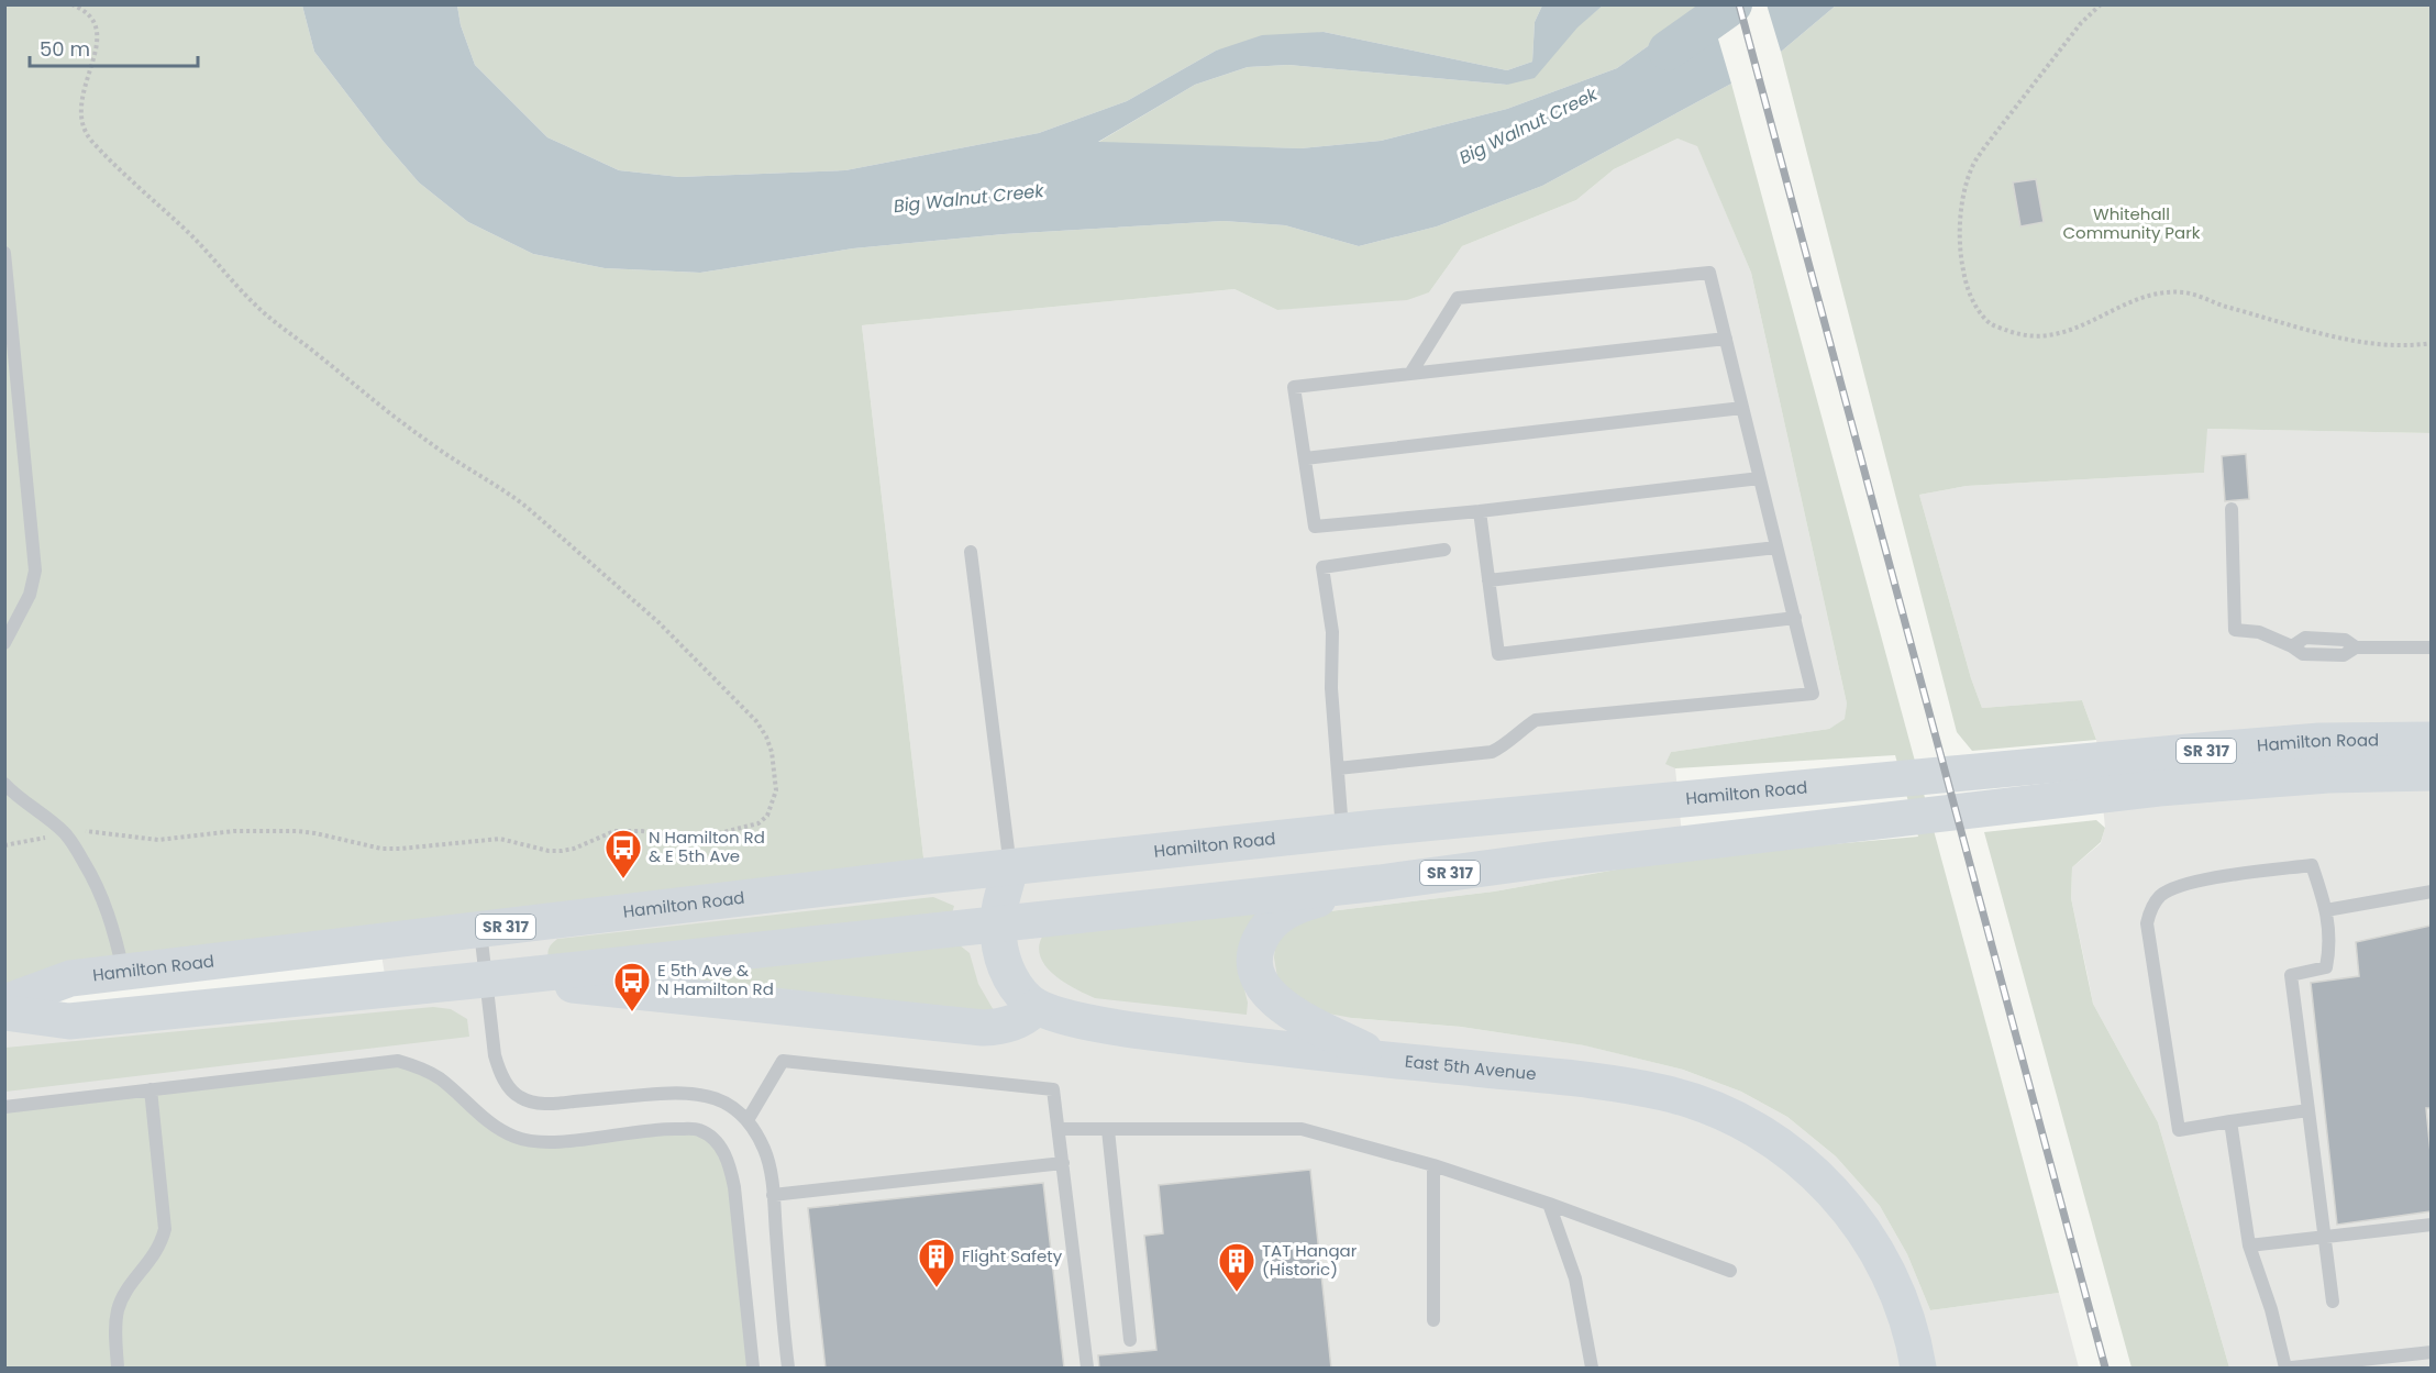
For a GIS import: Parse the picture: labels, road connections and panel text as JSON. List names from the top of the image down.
{
  "streets": {
    "main road": ["Hamilton Road", "SR 317", "East 5th Avenue"]
  },
  "crossings": [
    ["Hamilton Road", "East 5th Avenue"]
  ],
  "water": ["Big Walnut Creek"],
  "parks": ["Whitehall Community Park"],
  "places": {
    "bus stop": ["N Hamilton Rd & E 5th Ave", "E 5th Ave & N Hamilton Rd"],
    "building": ["Flight Safety", "TAT Hangar (Historic)"]
  },
  "scale_bar": "50 m"
}
